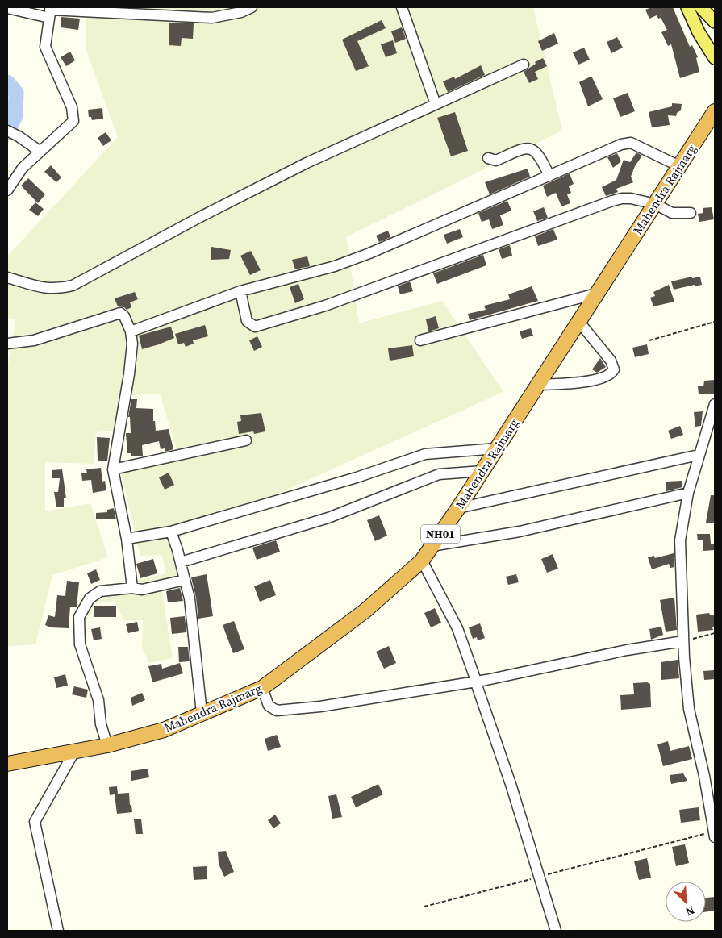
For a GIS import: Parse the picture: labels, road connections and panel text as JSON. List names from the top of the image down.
{
  "streets": {
    "highway": ["Mahendra Rajmarg", "NH01"]
  },
  "north": "bottom right"
}
